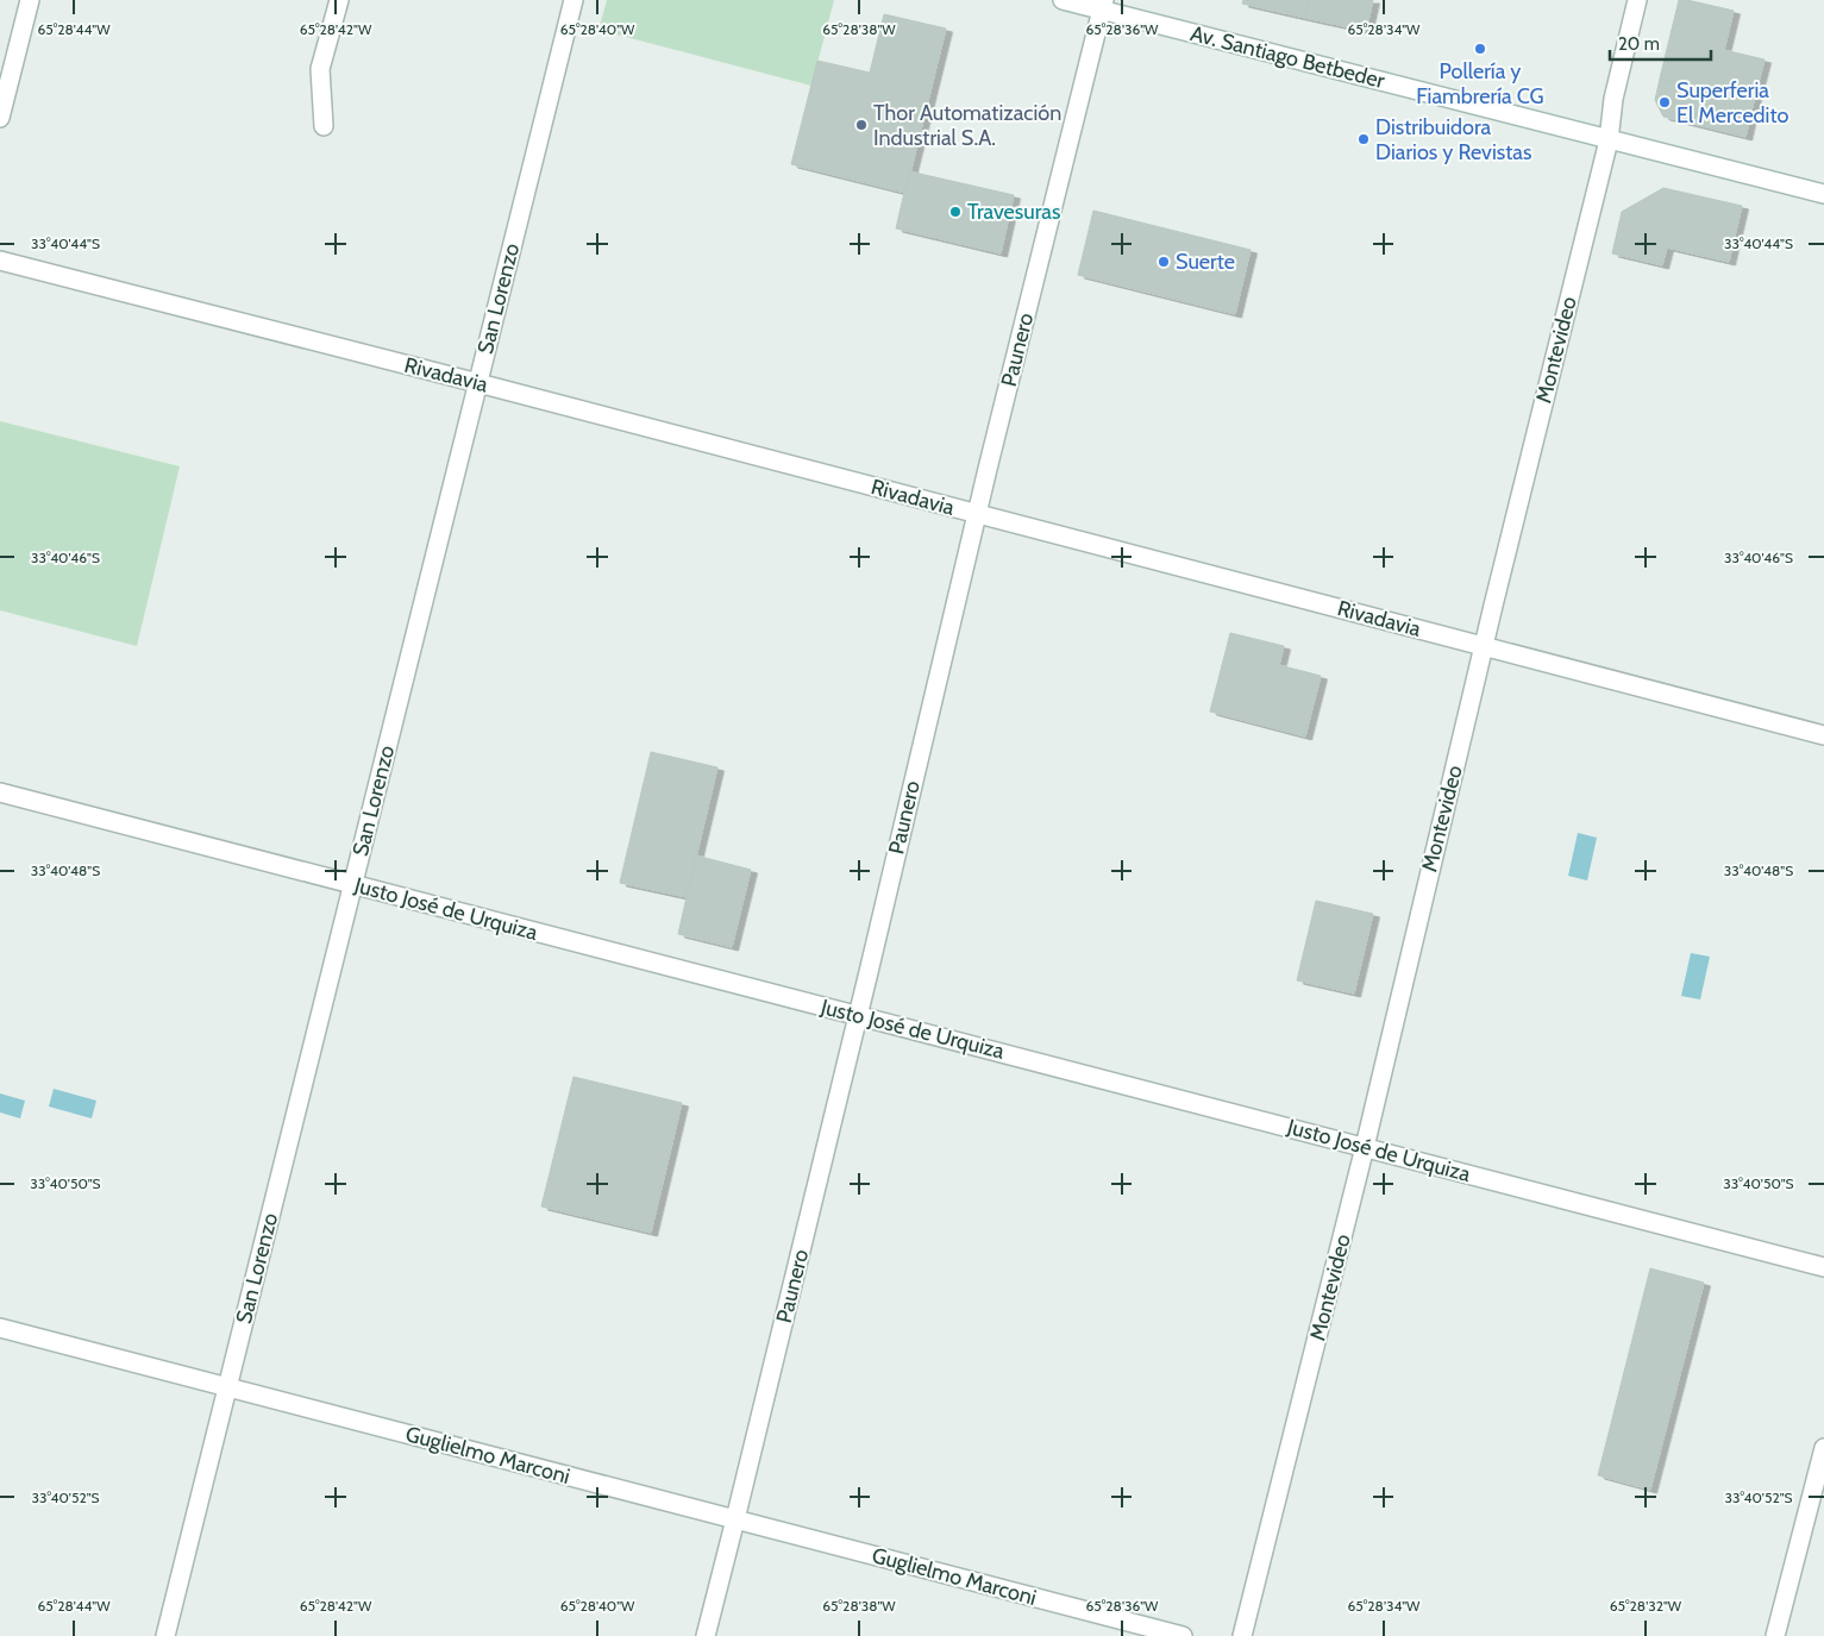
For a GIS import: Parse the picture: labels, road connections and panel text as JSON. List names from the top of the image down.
{
  "streets": {
    "street": [
      "Av. Santiago Betbeder",
      "San Lorenzo",
      "Paunero",
      "Montevideo",
      "Rivadavia",
      "Justo José de Urquiza",
      "Guglielmo Marconi"
    ]
  },
  "crossings": [
    ["Av. Santiago Betbeder", "Paunero"],
    ["Av. Santiago Betbeder", "Montevideo"],
    ["San Lorenzo", "Rivadavia"],
    ["San Lorenzo", "Justo José de Urquiza"],
    ["San Lorenzo", "Guglielmo Marconi"],
    ["Paunero", "Rivadavia"],
    ["Paunero", "Justo José de Urquiza"],
    ["Paunero", "Guglielmo Marconi"],
    ["Montevideo", "Rivadavia"],
    ["Montevideo", "Justo José de Urquiza"]
  ],
  "places": [
    "Pollería y Fiambrería CG",
    "Superferia El Mercedito",
    "Thor Automatización Industrial S.A.",
    "Distribuidora Diarios y Revistas",
    "Travesuras",
    "Suerte"
  ],
  "scale_bar": "20 m",
  "coordinates": [
    "65°28'44\"W",
    "65°28'42\"W",
    "65°28'40\"W",
    "65°28'38\"W",
    "65°28'36\"W",
    "65°28'34\"W",
    "33°40'44\"S",
    "33°40'46\"S",
    "33°40'48\"S",
    "33°40'50\"S",
    "33°40'52\"S",
    "65°28'32\"W"
  ]
}
